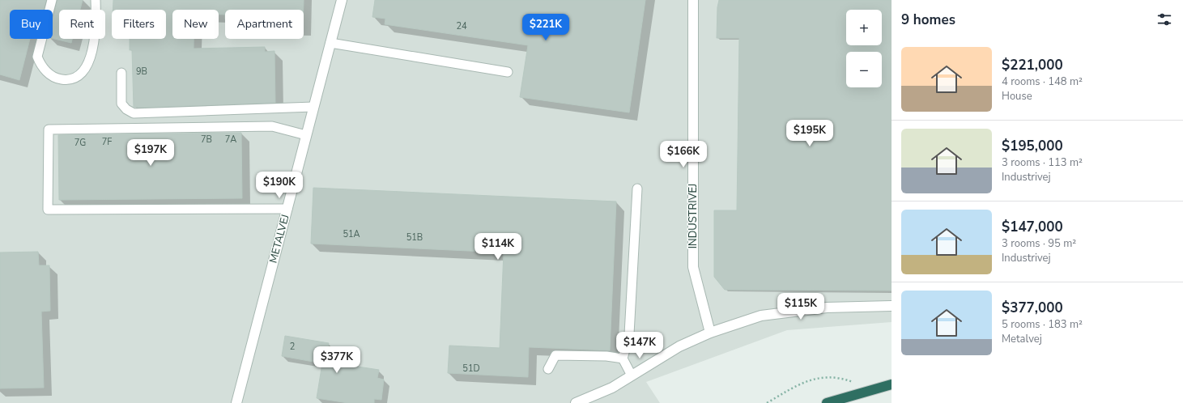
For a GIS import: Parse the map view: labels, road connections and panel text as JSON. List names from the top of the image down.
{
  "streets": {
    "street": ["INDUSTRIVEJ", "METALVEJ"]
  },
  "house_numbers": [
    "24",
    "9B",
    "7B",
    "7A",
    "7F",
    "7G",
    "51A",
    "51B",
    "2",
    "51D"
  ],
  "page": {
    "heading": "9 homes",
    "map_buttons": ["+", "−"],
    "chip": [
      "Buy",
      "Rent",
      "Filters",
      "New",
      "Apartment"
    ],
    "price": [
      "$221K",
      "$195K",
      "$197K",
      "$166K",
      "$190K",
      "$114K",
      "$115K",
      "$147K",
      "$377K"
    ],
    "list": [
      {
        "name": "$221,000",
        "note": "4 rooms · 148 m² · House"
      },
      {
        "name": "$195,000",
        "note": "3 rooms · 113 m² · Industrivej"
      },
      {
        "name": "$147,000",
        "note": "3 rooms · 95 m² · Industrivej"
      },
      {
        "name": "$377,000",
        "note": "5 rooms · 183 m² · Metalvej"
      }
    ]
  }
}
